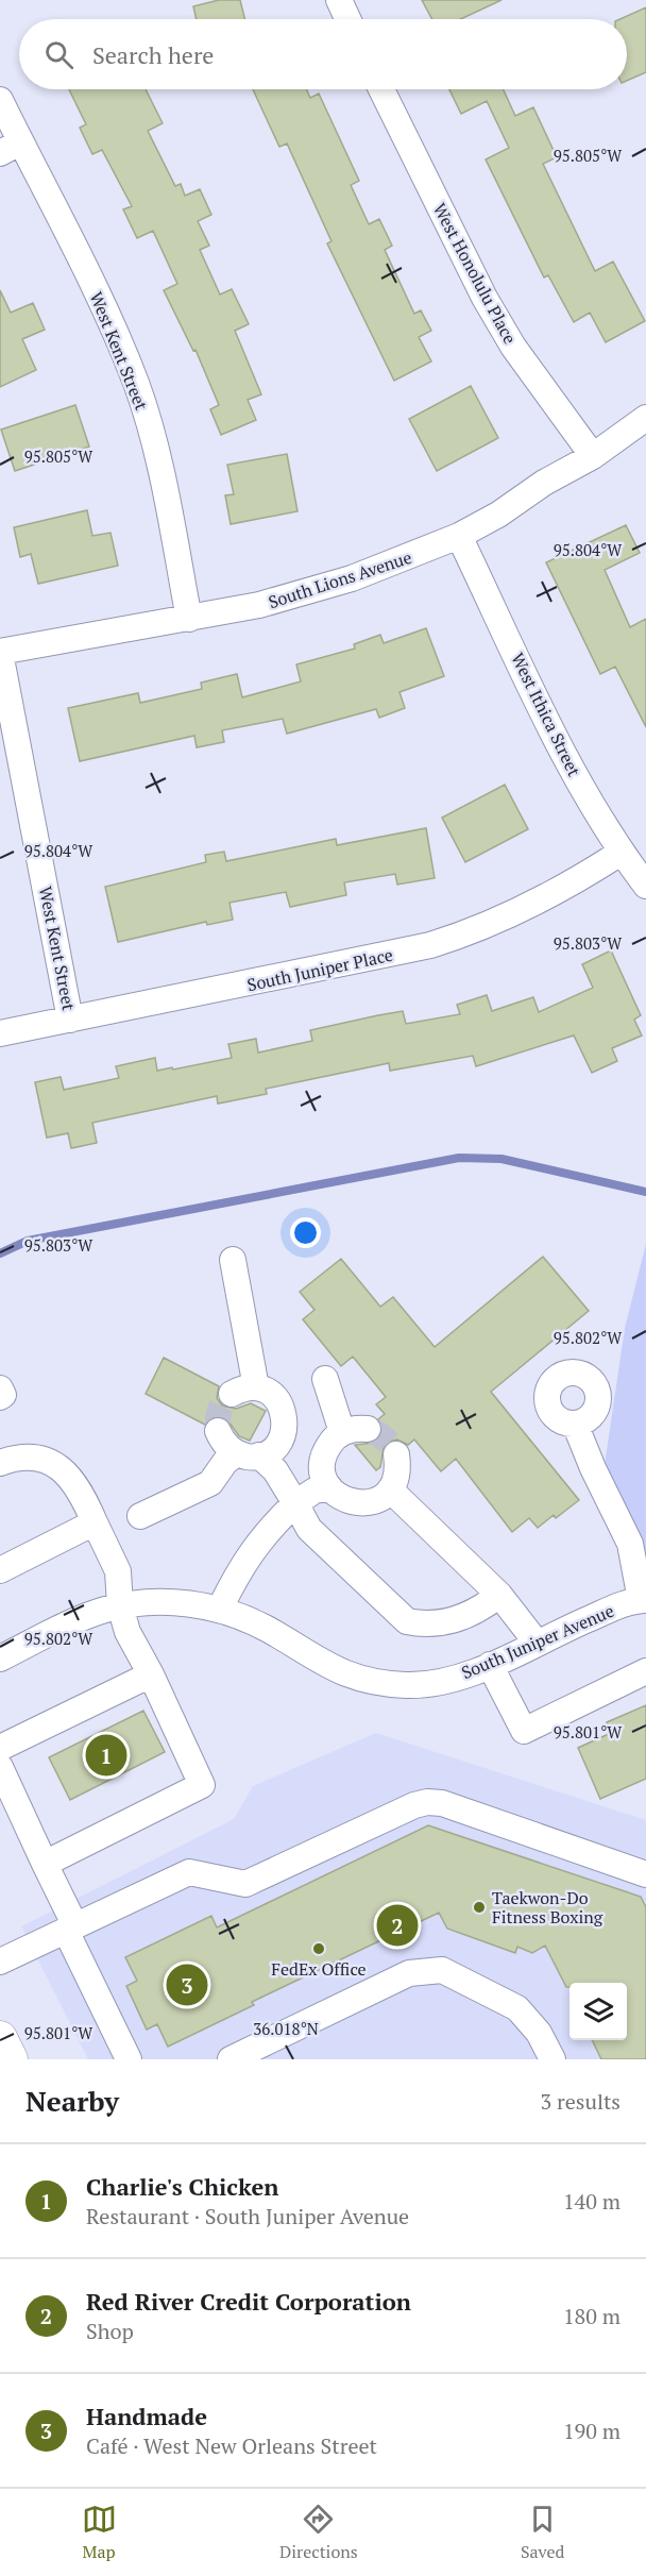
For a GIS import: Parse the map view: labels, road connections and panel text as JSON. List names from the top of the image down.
{
  "streets": {
    "street": [
      "West Honolulu Place",
      "West Kent Street",
      "South Lions Avenue",
      "West Ithica Street",
      "South Juniper Place",
      "South Juniper Avenue"
    ]
  },
  "crossings": [
    ["West Honolulu Place", "South Lions Avenue"],
    ["West Kent Street", "South Lions Avenue"],
    ["West Kent Street", "South Juniper Place"],
    ["South Lions Avenue", "West Ithica Street"],
    ["West Ithica Street", "South Juniper Place"]
  ],
  "places": ["Taekwon-Do Fitness Boxing", "FedEx Office"],
  "page": {
    "search": "Search here",
    "pins": ["1", "2", "3"],
    "heading": ["Nearby", "3 results"],
    "list": [
      {
        "mark": "1",
        "name": "Charlie's Chicken",
        "note": "Restaurant · South Juniper Avenue",
        "value": "140 m"
      },
      {
        "mark": "2",
        "name": "Red River Credit Corporation",
        "note": "Shop",
        "value": "180 m"
      },
      {
        "mark": "3",
        "name": "Handmade",
        "note": "Café · West New Orleans Street",
        "value": "190 m"
      }
    ],
    "nav": ["Map", "Directions", "Saved"]
  },
  "coordinates": [
    "95.805°W",
    "95.804°W",
    "95.803°W",
    "95.802°W",
    "95.801°W",
    "36.018°N"
  ]
}
